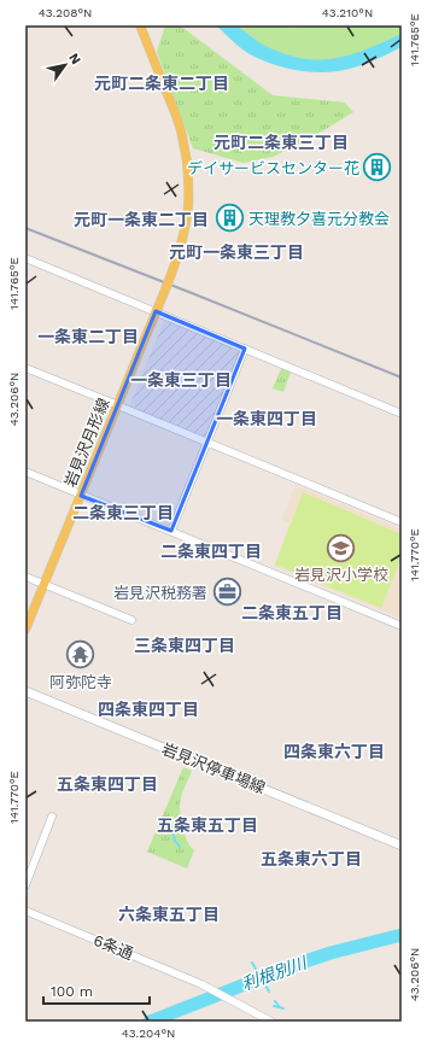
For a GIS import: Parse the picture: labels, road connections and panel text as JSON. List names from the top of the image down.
{
  "streets": {
    "main road": ["岩見沢月形線", "岩見沢停車場線"],
    "street": ["6条通"]
  },
  "districts": [
    "元町二条東二丁目",
    "元町二条東三丁目",
    "元町一条東二丁目",
    "元町一条東三丁目",
    "一条東二丁目",
    "一条東三丁目",
    "一条東四丁目",
    "二条東三丁目",
    "二条東四丁目",
    "二条東五丁目",
    "三条東四丁目",
    "四条東四丁目",
    "四条東六丁目",
    "五条東四丁目",
    "五条東五丁目",
    "五条東六丁目",
    "六条東五丁目"
  ],
  "water": ["利根別川"],
  "places": {
    "building": ["デイサービスセンター花", "天理教夕喜元分教会"],
    "school or university": ["岩見沢小学校"],
    "office": ["岩見沢税務署"],
    "temple": ["阿弥陀寺"]
  },
  "scale_bar": "100 m",
  "north": "top right",
  "coordinates": [
    "43.208°N",
    "43.210°N",
    "141.765°E",
    "43.206°N",
    "141.770°E",
    "43.204°N"
  ]
}
